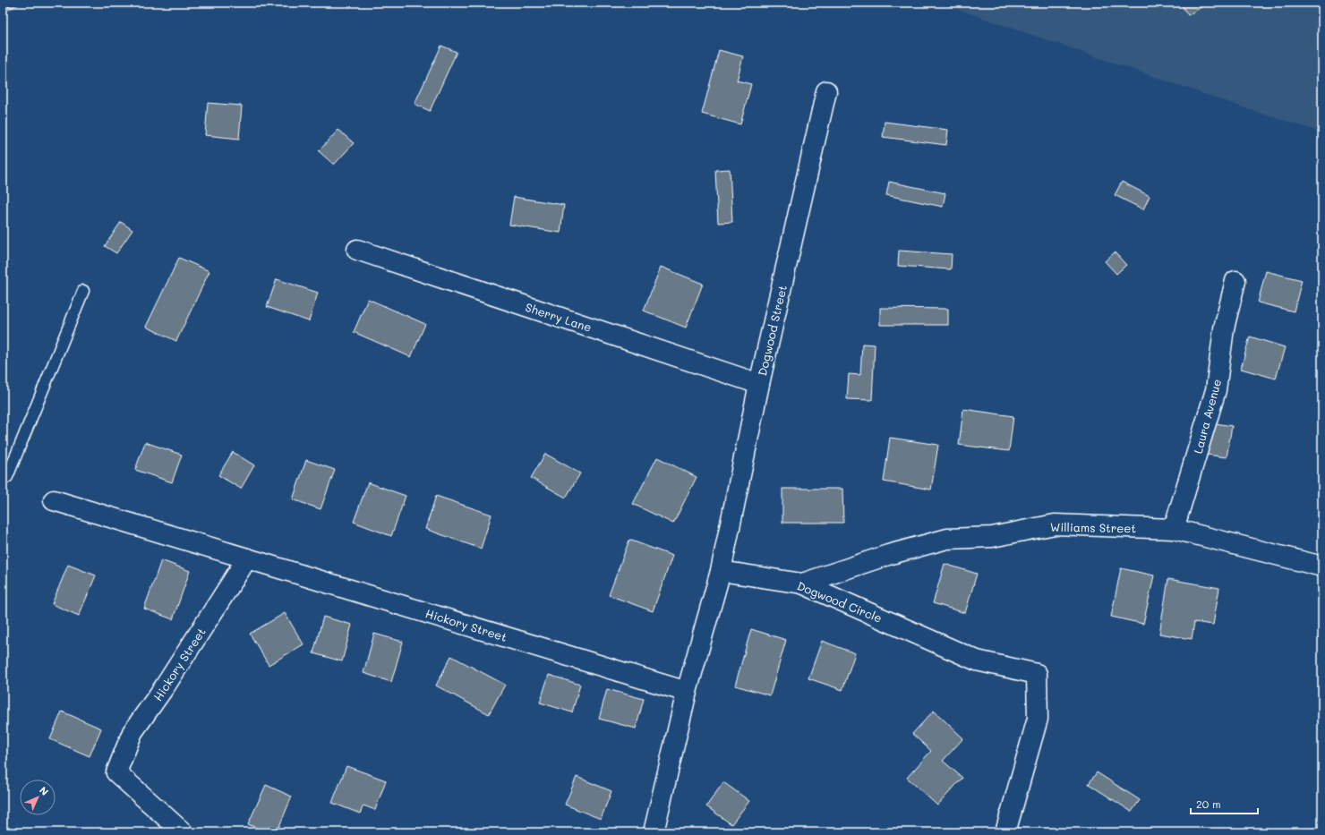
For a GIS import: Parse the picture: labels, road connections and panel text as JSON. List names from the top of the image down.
{
  "streets": {
    "street": [
      "Sherry Lane",
      "Dogwood Street",
      "Laura Avenue",
      "Williams Street",
      "Dogwood Circle",
      "Hickory Street"
    ]
  },
  "crossings": [
    ["Sherry Lane", "Dogwood Street"],
    ["Dogwood Street", "Dogwood Circle"],
    ["Laura Avenue", "Williams Street"],
    ["Williams Street", "Dogwood Circle"]
  ],
  "scale_bar": "20 m",
  "north": "top right"
}
